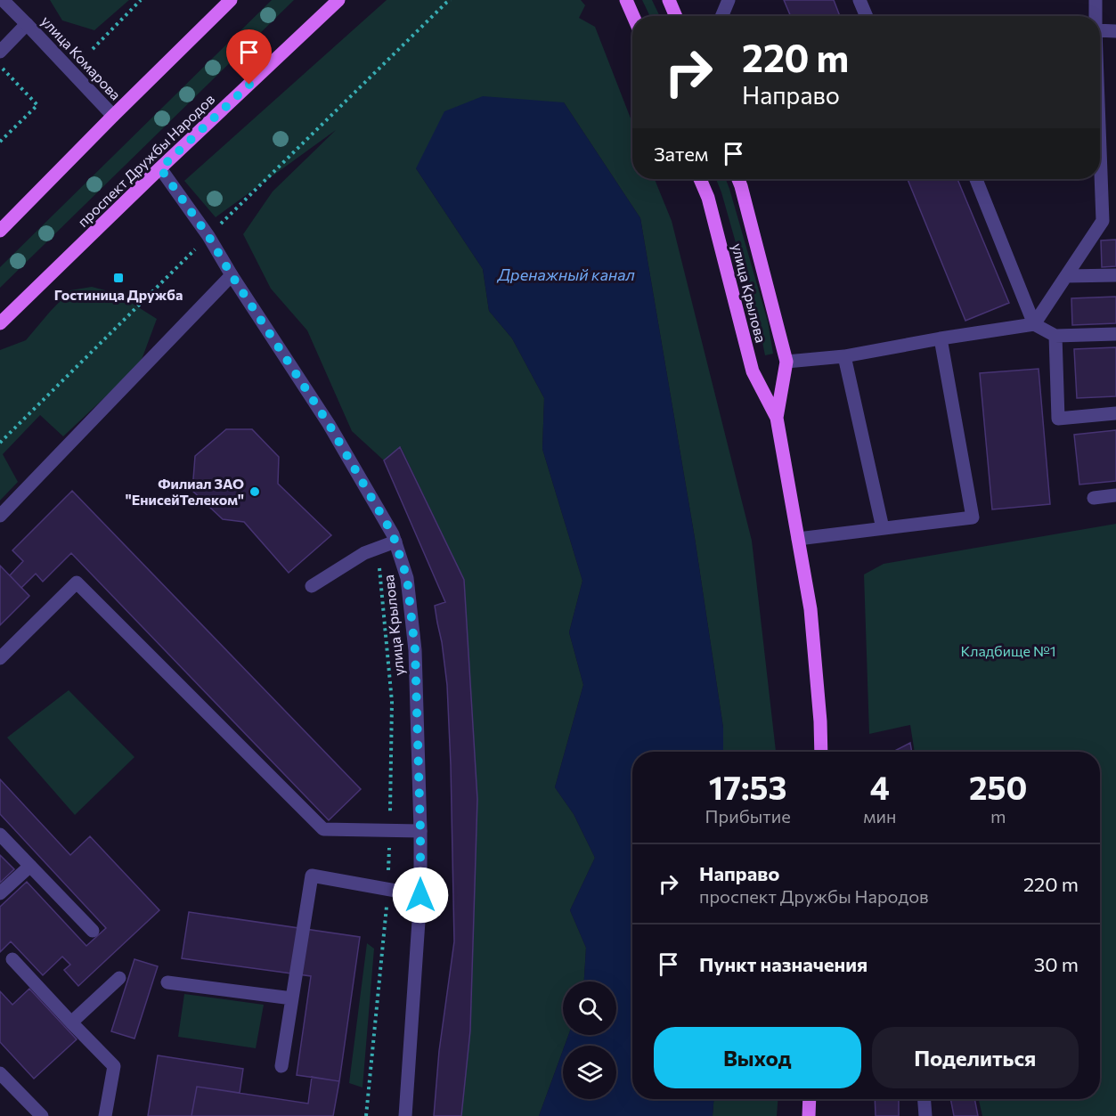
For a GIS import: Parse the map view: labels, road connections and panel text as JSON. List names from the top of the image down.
{
  "streets": {
    "main road": ["проспект Дружбы Народов", "улица Крылова"],
    "street": ["улица Комарова"]
  },
  "crossings": [
    ["проспект Дружбы Народов", "улица Крылова"]
  ],
  "water": ["Дренажный канал"],
  "parks": ["Кладбище №1"],
  "places": {
    "transit": ["Гостиница Дружба"],
    "other": ["Филиал ЗАО \"ЕнисейТелеком\""]
  },
  "page": {
    "turn": ["220 m", "Направо"],
    "then": "Затем",
    "eta": [
      "17:53",
      "Прибытие",
      "4",
      "мин",
      "250",
      "m"
    ],
    "list": [
      {
        "name": "Направо",
        "note": "проспект Дружбы Народов",
        "value": "220 m"
      },
      {
        "name": "Пункт назначения",
        "value": "30 m"
      }
    ],
    "buttons": ["Выход", "Поделиться"]
  }
}
